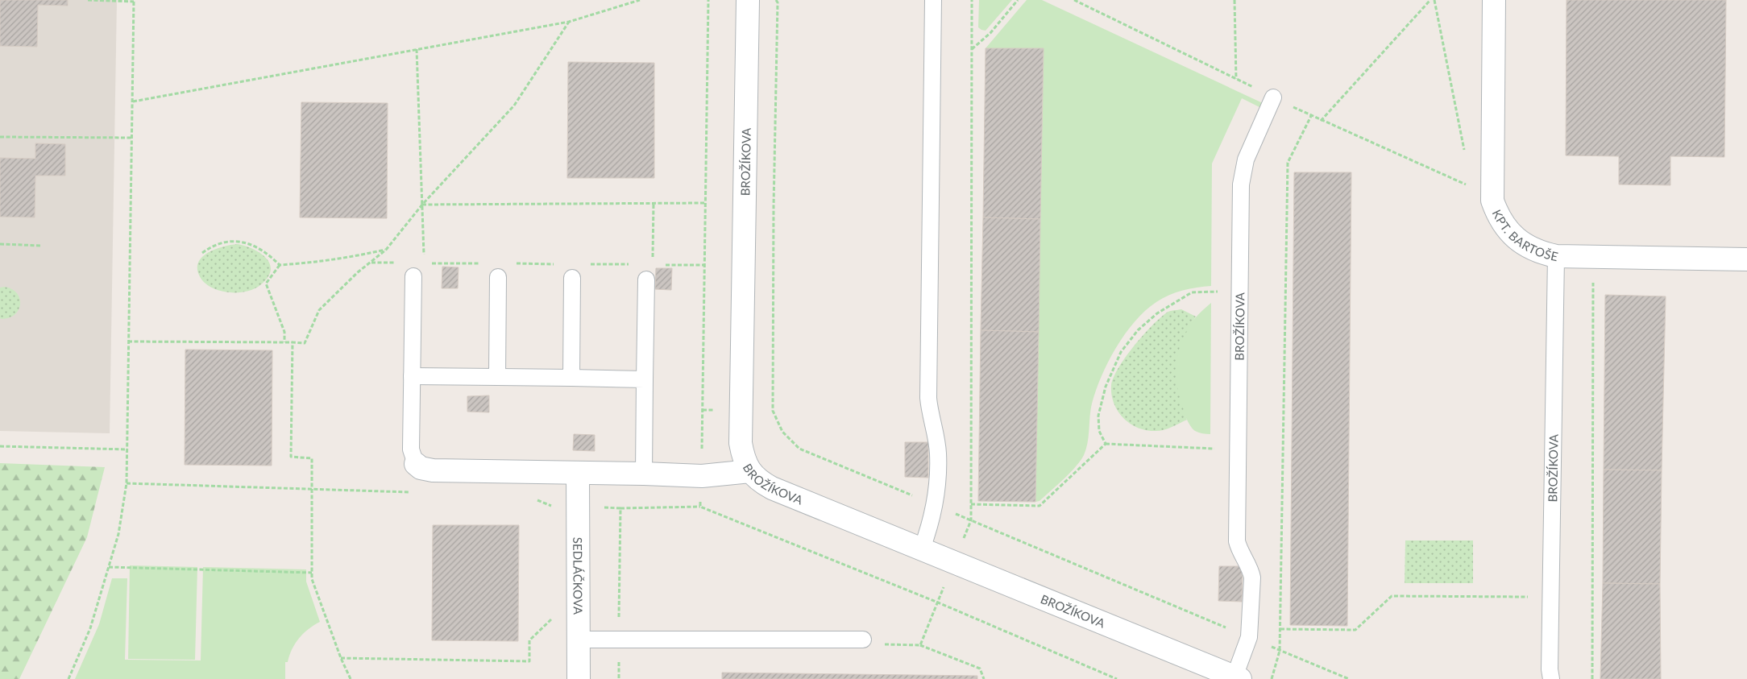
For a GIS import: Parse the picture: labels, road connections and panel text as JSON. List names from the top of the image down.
{
  "streets": {
    "street": ["BROŽÍKOVA", "KPT. BARTOŠE", "SEDLÁČKOVA"]
  },
  "crossings": [
    ["BROŽÍKOVA", "KPT. BARTOŠE"]
  ]
}
